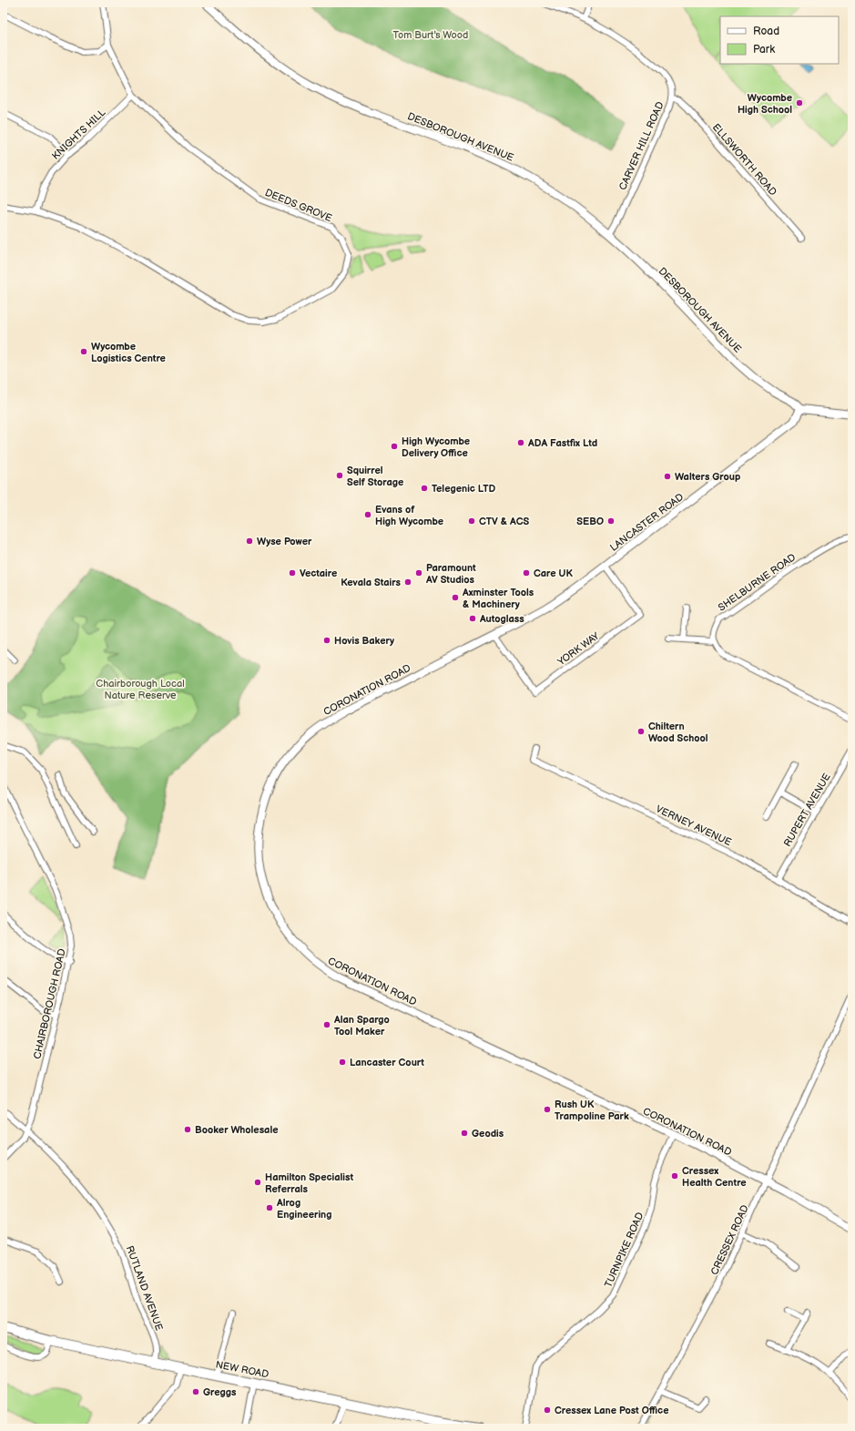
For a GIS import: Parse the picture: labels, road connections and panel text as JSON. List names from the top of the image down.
{
  "streets": {
    "highway": ["NEW ROAD"],
    "street": [
      "KNIGHTS HILL",
      "DESBOROUGH AVENUE",
      "CARVER HILL ROAD",
      "ELLSWORTH ROAD",
      "DEEDS GROVE",
      "LANCASTER ROAD",
      "SHELBURNE ROAD",
      "YORK WAY",
      "CORONATION ROAD",
      "RUPERT AVENUE",
      "VERNEY AVENUE",
      "CHAIRBOROUGH ROAD",
      "CRESSEX ROAD",
      "TURNPIKE ROAD",
      "RUTLAND AVENUE"
    ]
  },
  "crossings": [
    ["KNIGHTS HILL", "DEEDS GROVE"],
    ["DESBOROUGH AVENUE", "CARVER HILL ROAD"],
    ["DESBOROUGH AVENUE", "LANCASTER ROAD"],
    ["CARVER HILL ROAD", "ELLSWORTH ROAD"],
    ["LANCASTER ROAD", "YORK WAY"],
    ["LANCASTER ROAD", "CORONATION ROAD"],
    ["YORK WAY", "CORONATION ROAD"],
    ["CORONATION ROAD", "CRESSEX ROAD"],
    ["CORONATION ROAD", "TURNPIKE ROAD"],
    ["RUPERT AVENUE", "VERNEY AVENUE"],
    ["CHAIRBOROUGH ROAD", "RUTLAND AVENUE"],
    ["RUTLAND AVENUE", "NEW ROAD"]
  ],
  "parks": ["Tom Burt's Wood", "Chairborough Local Nature Reserve"],
  "places": [
    "Wycombe High School",
    "Wycombe Logistics Centre",
    "ADA Fastfix Ltd",
    "High Wycombe Delivery Office",
    "Squirrel Self Storage",
    "Walters Group",
    "Telegenic LTD",
    "Evans of High Wycombe",
    "CTV & ACS",
    "SEBO",
    "Wyse Power",
    "Vectaire",
    "Paramount AV Studios",
    "Care UK",
    "Kevala Stairs",
    "Axminster Tools & Machinery",
    "Autoglass",
    "Hovis Bakery",
    "Chiltern Wood School",
    "Alan Spargo Tool Maker",
    "Lancaster Court",
    "Rush UK Trampoline Park",
    "Booker Wholesale",
    "Geodis",
    "Cressex Health Centre",
    "Hamilton Specialist Referrals",
    "Alrog Engineering",
    "Greggs",
    "Cressex Lane Post Office"
  ],
  "legend": ["Road", "Park"]
}
